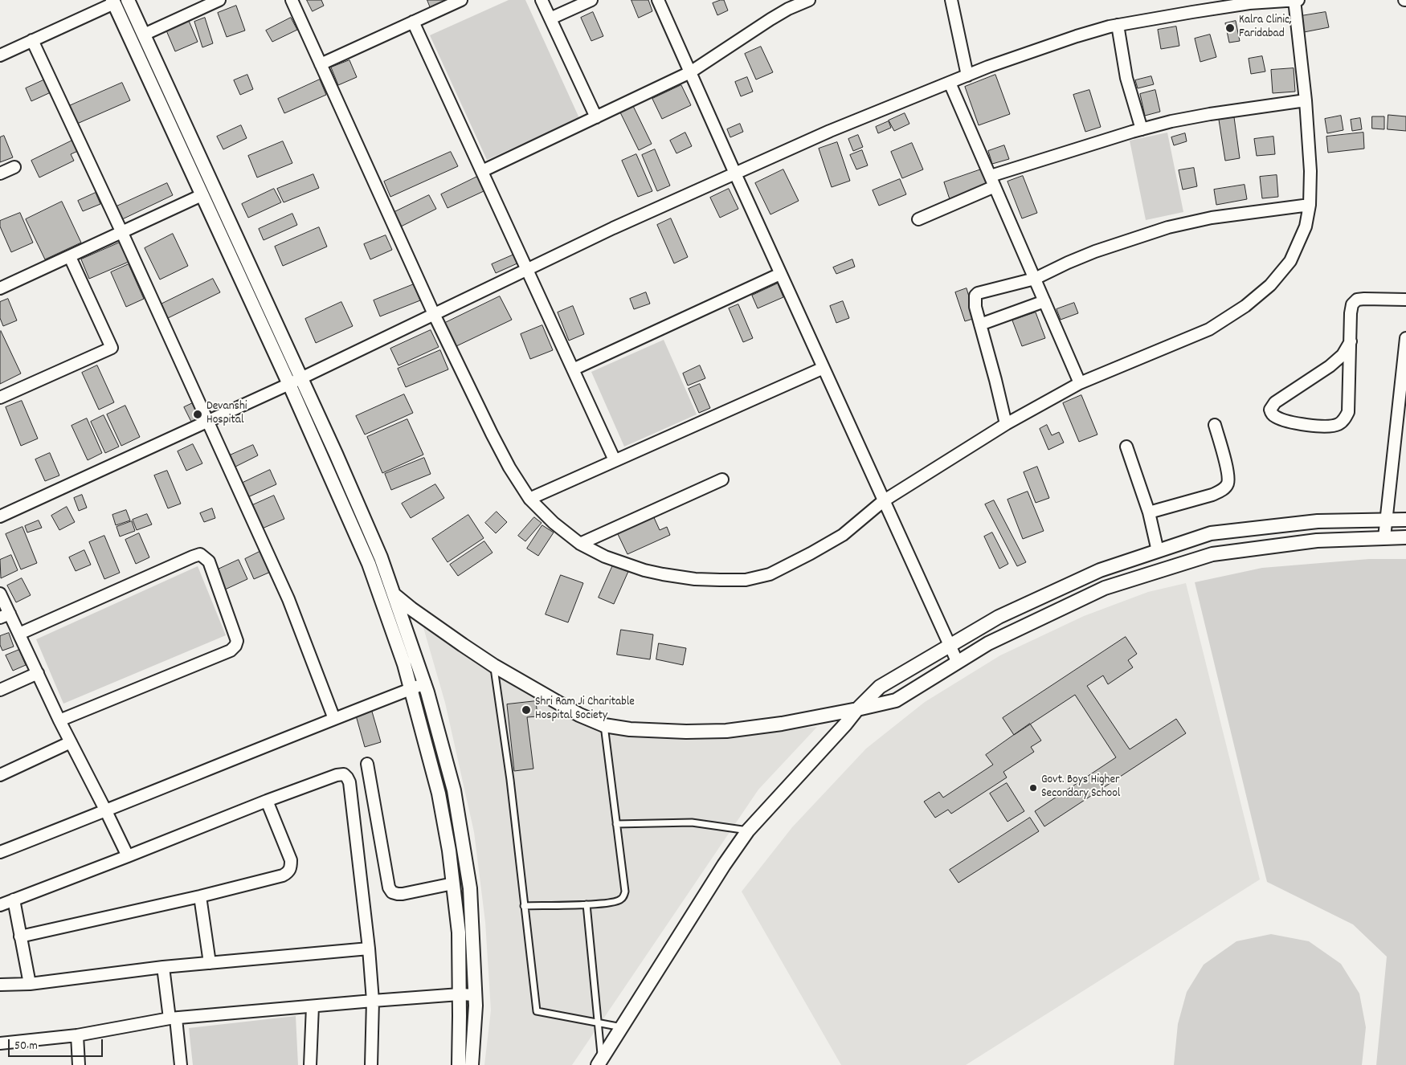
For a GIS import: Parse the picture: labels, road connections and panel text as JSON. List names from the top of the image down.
{
  "places": [
    "Kalra Clinic, Faridabad",
    "Devanshi Hospital",
    "Shri Ram Ji Charitable Hospital Society",
    "Govt. Boys Higher Secondary School"
  ],
  "scale_bar": "50 m"
}
